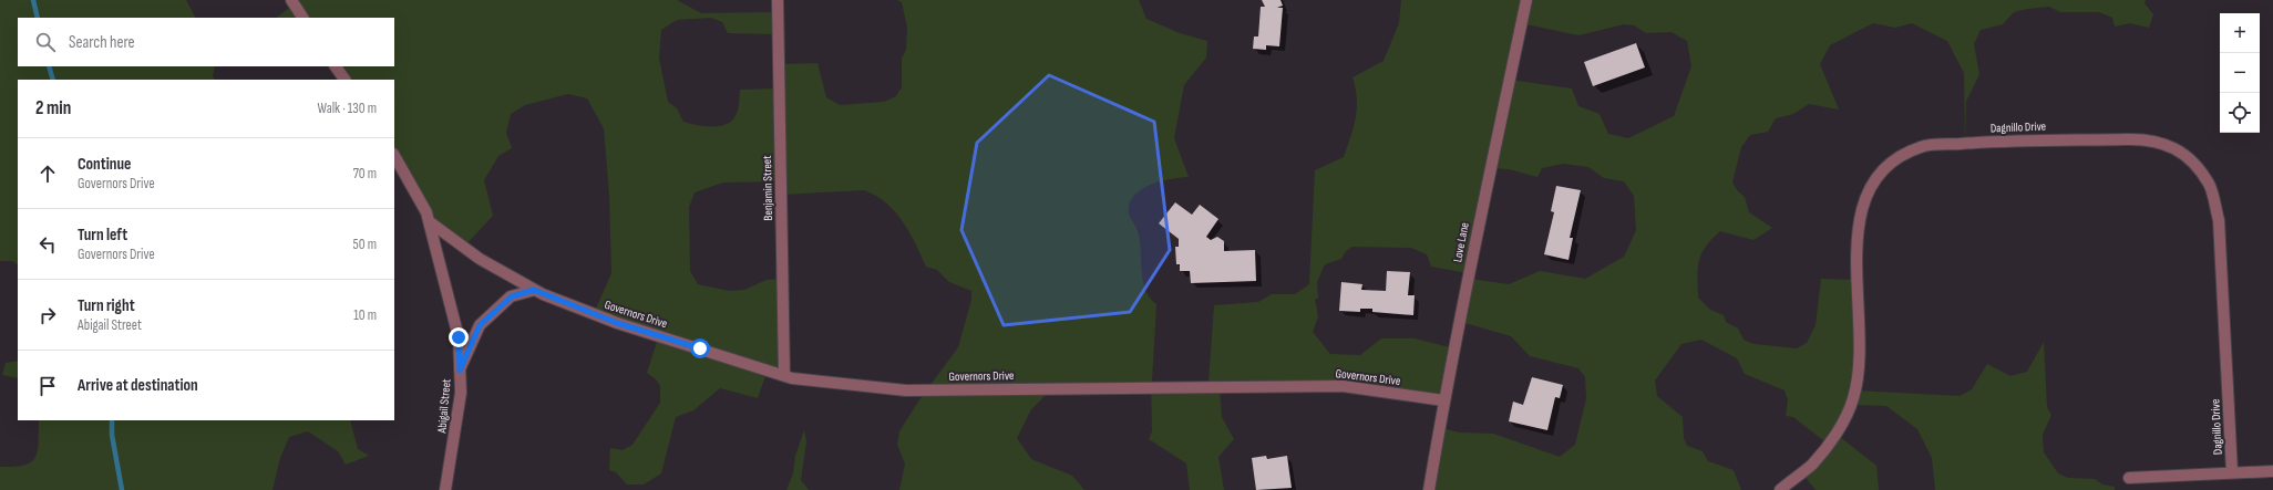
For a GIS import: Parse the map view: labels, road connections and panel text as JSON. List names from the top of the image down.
{
  "streets": {
    "street": [
      "Dagnillo Drive",
      "Benjamin Street",
      "Love Lane",
      "Governors Drive",
      "Abigail Street"
    ]
  },
  "crossings": [
    ["Benjamin Street", "Governors Drive"],
    ["Love Lane", "Governors Drive"],
    ["Governors Drive", "Abigail Street"]
  ],
  "page": {
    "map_buttons": ["+", "−"],
    "search": "Search here",
    "heading": ["2 min", "Walk · 130 m"],
    "list": [
      ["Continue", "Governors Drive", "70 m"],
      ["Turn left", "Governors Drive", "50 m"],
      ["Turn right", "Abigail Street", "10 m"],
      "Arrive at destination"
    ]
  }
}
